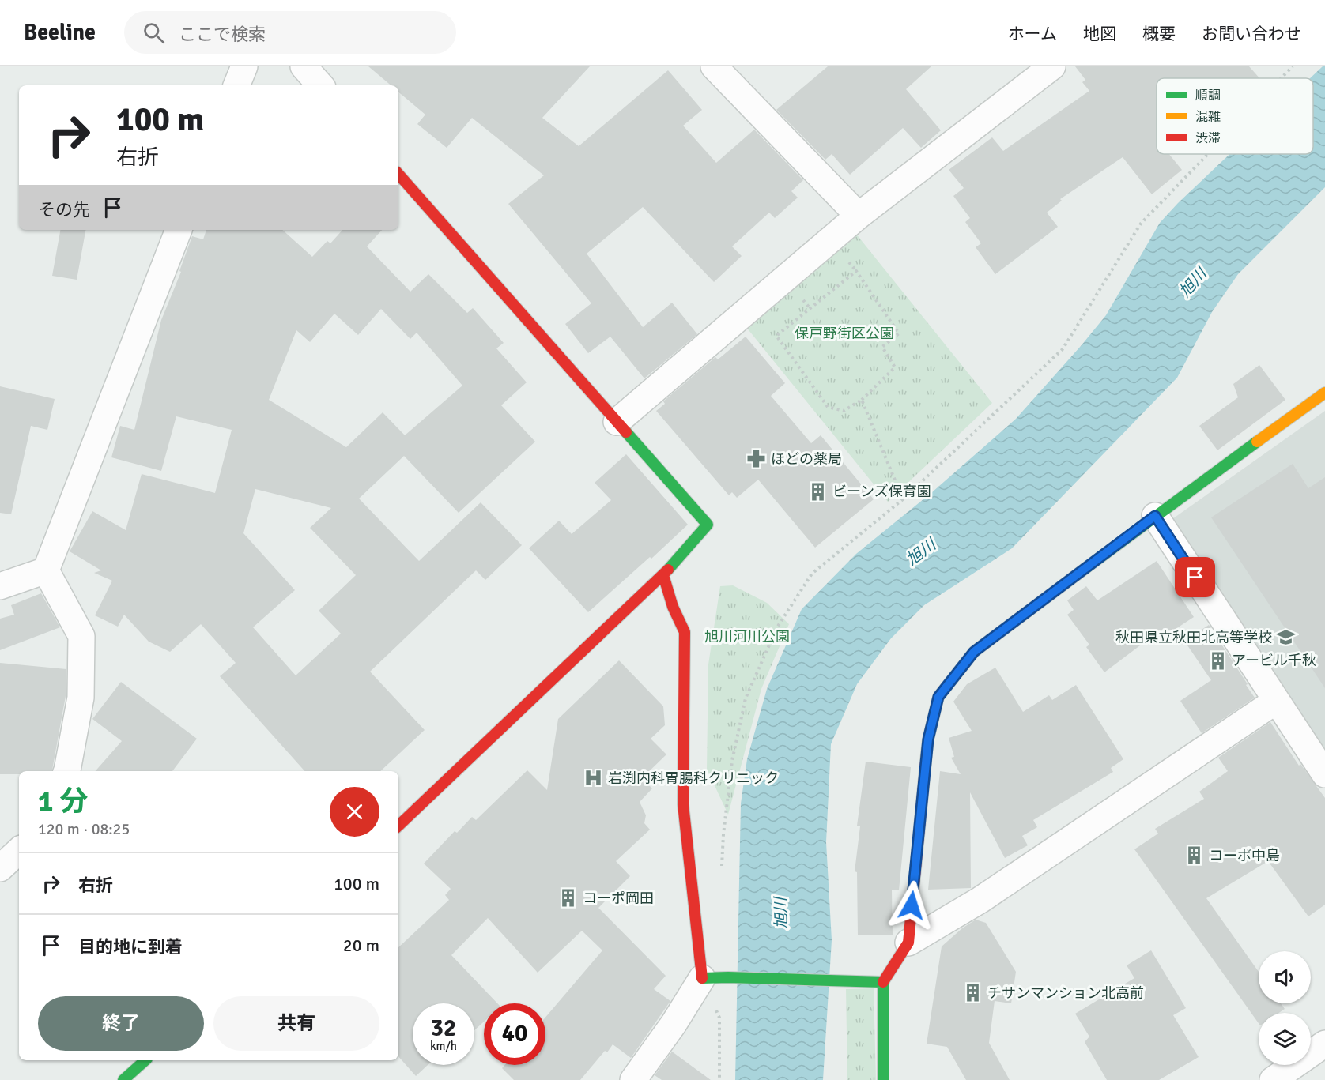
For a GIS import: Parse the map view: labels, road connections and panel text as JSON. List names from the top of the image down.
{
  "water": ["旭川"],
  "parks": ["保戸野街区公園", "旭川河川公園"],
  "places": {
    "pharmacy": ["ほどの薬局"],
    "building": [
      "ビーンズ保育園",
      "アービル千秋",
      "コーポ中島",
      "コーポ岡田",
      "チサンマンション北高前"
    ],
    "school or university": ["秋田県立秋田北高等学校"],
    "hospital": ["岩渕内科胃腸科クリニック"]
  },
  "legend": ["順調", "混雑", "渋滞"],
  "page": {
    "header": "Beeline",
    "search": "ここで検索",
    "nav": [
      "ホーム",
      "地図",
      "概要",
      "お問い合わせ"
    ],
    "turn": ["100 m", "右折"],
    "then": "その先",
    "heading": ["1 分", "120 m · 08:25"],
    "list": [
      {
        "name": "右折",
        "value": "100 m"
      },
      {
        "name": "目的地に到着",
        "value": "20 m"
      }
    ],
    "buttons": ["終了", "共有"],
    "speed": "32 km/h",
    "limit": "40"
  }
}
